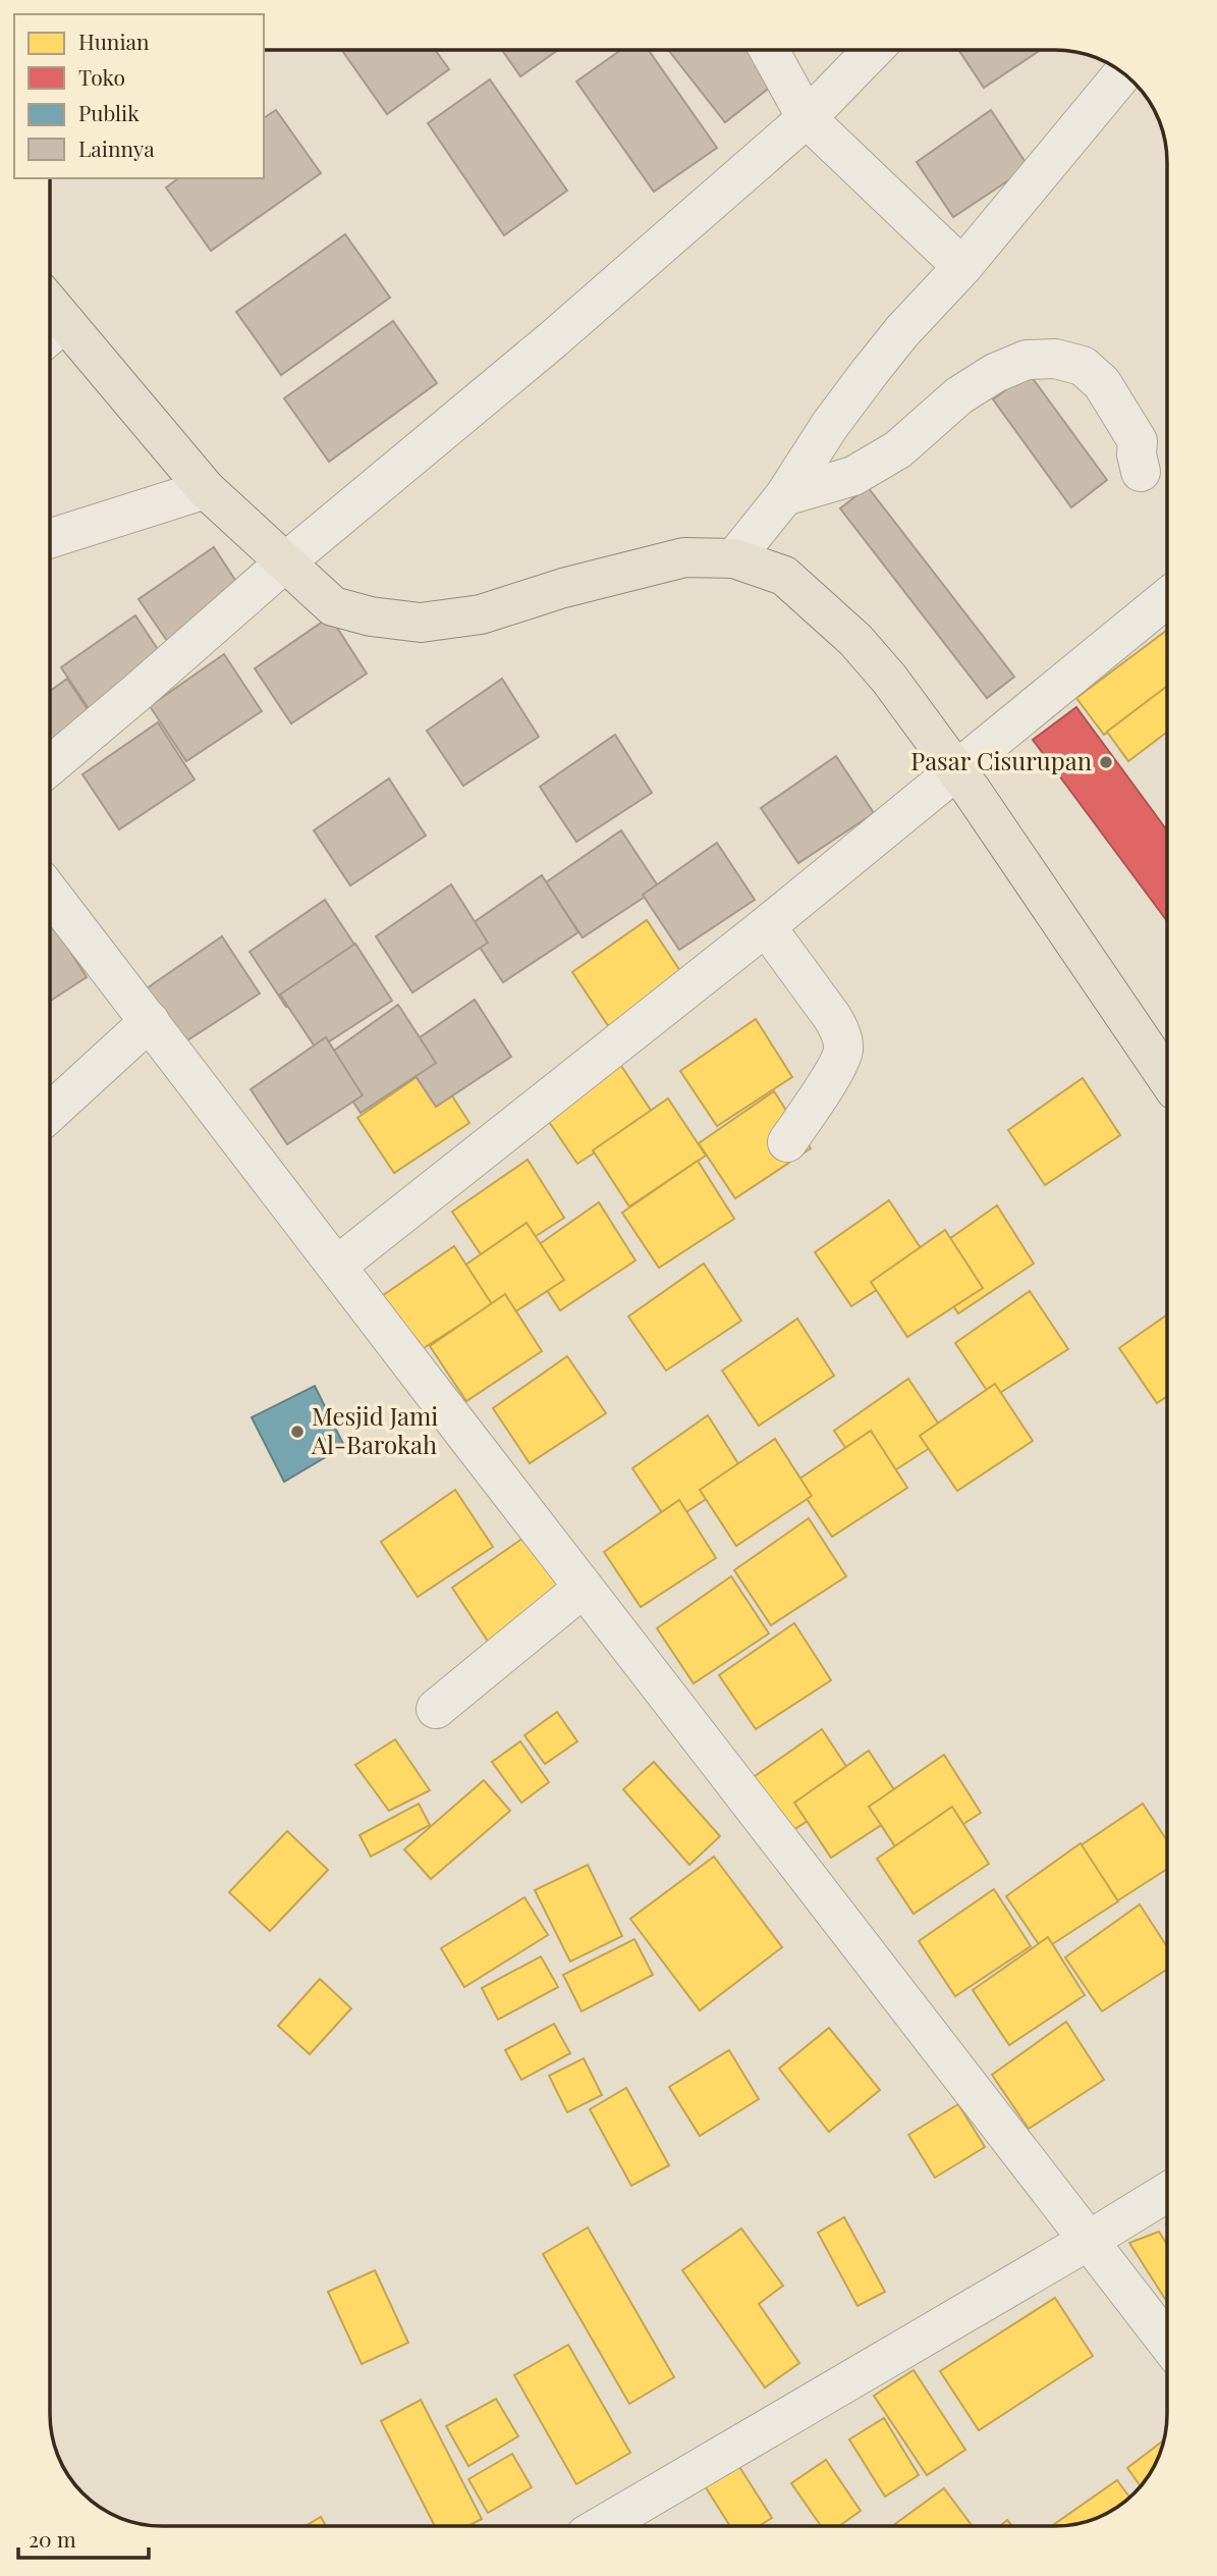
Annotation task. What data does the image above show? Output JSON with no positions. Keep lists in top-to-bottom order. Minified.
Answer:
{"places":["Pasar Cisurupan","Mesjid Jami Al-Barokah"],"legend":["Hunian","Toko","Publik","Lainnya"],"scale_bar":"20 m"}
